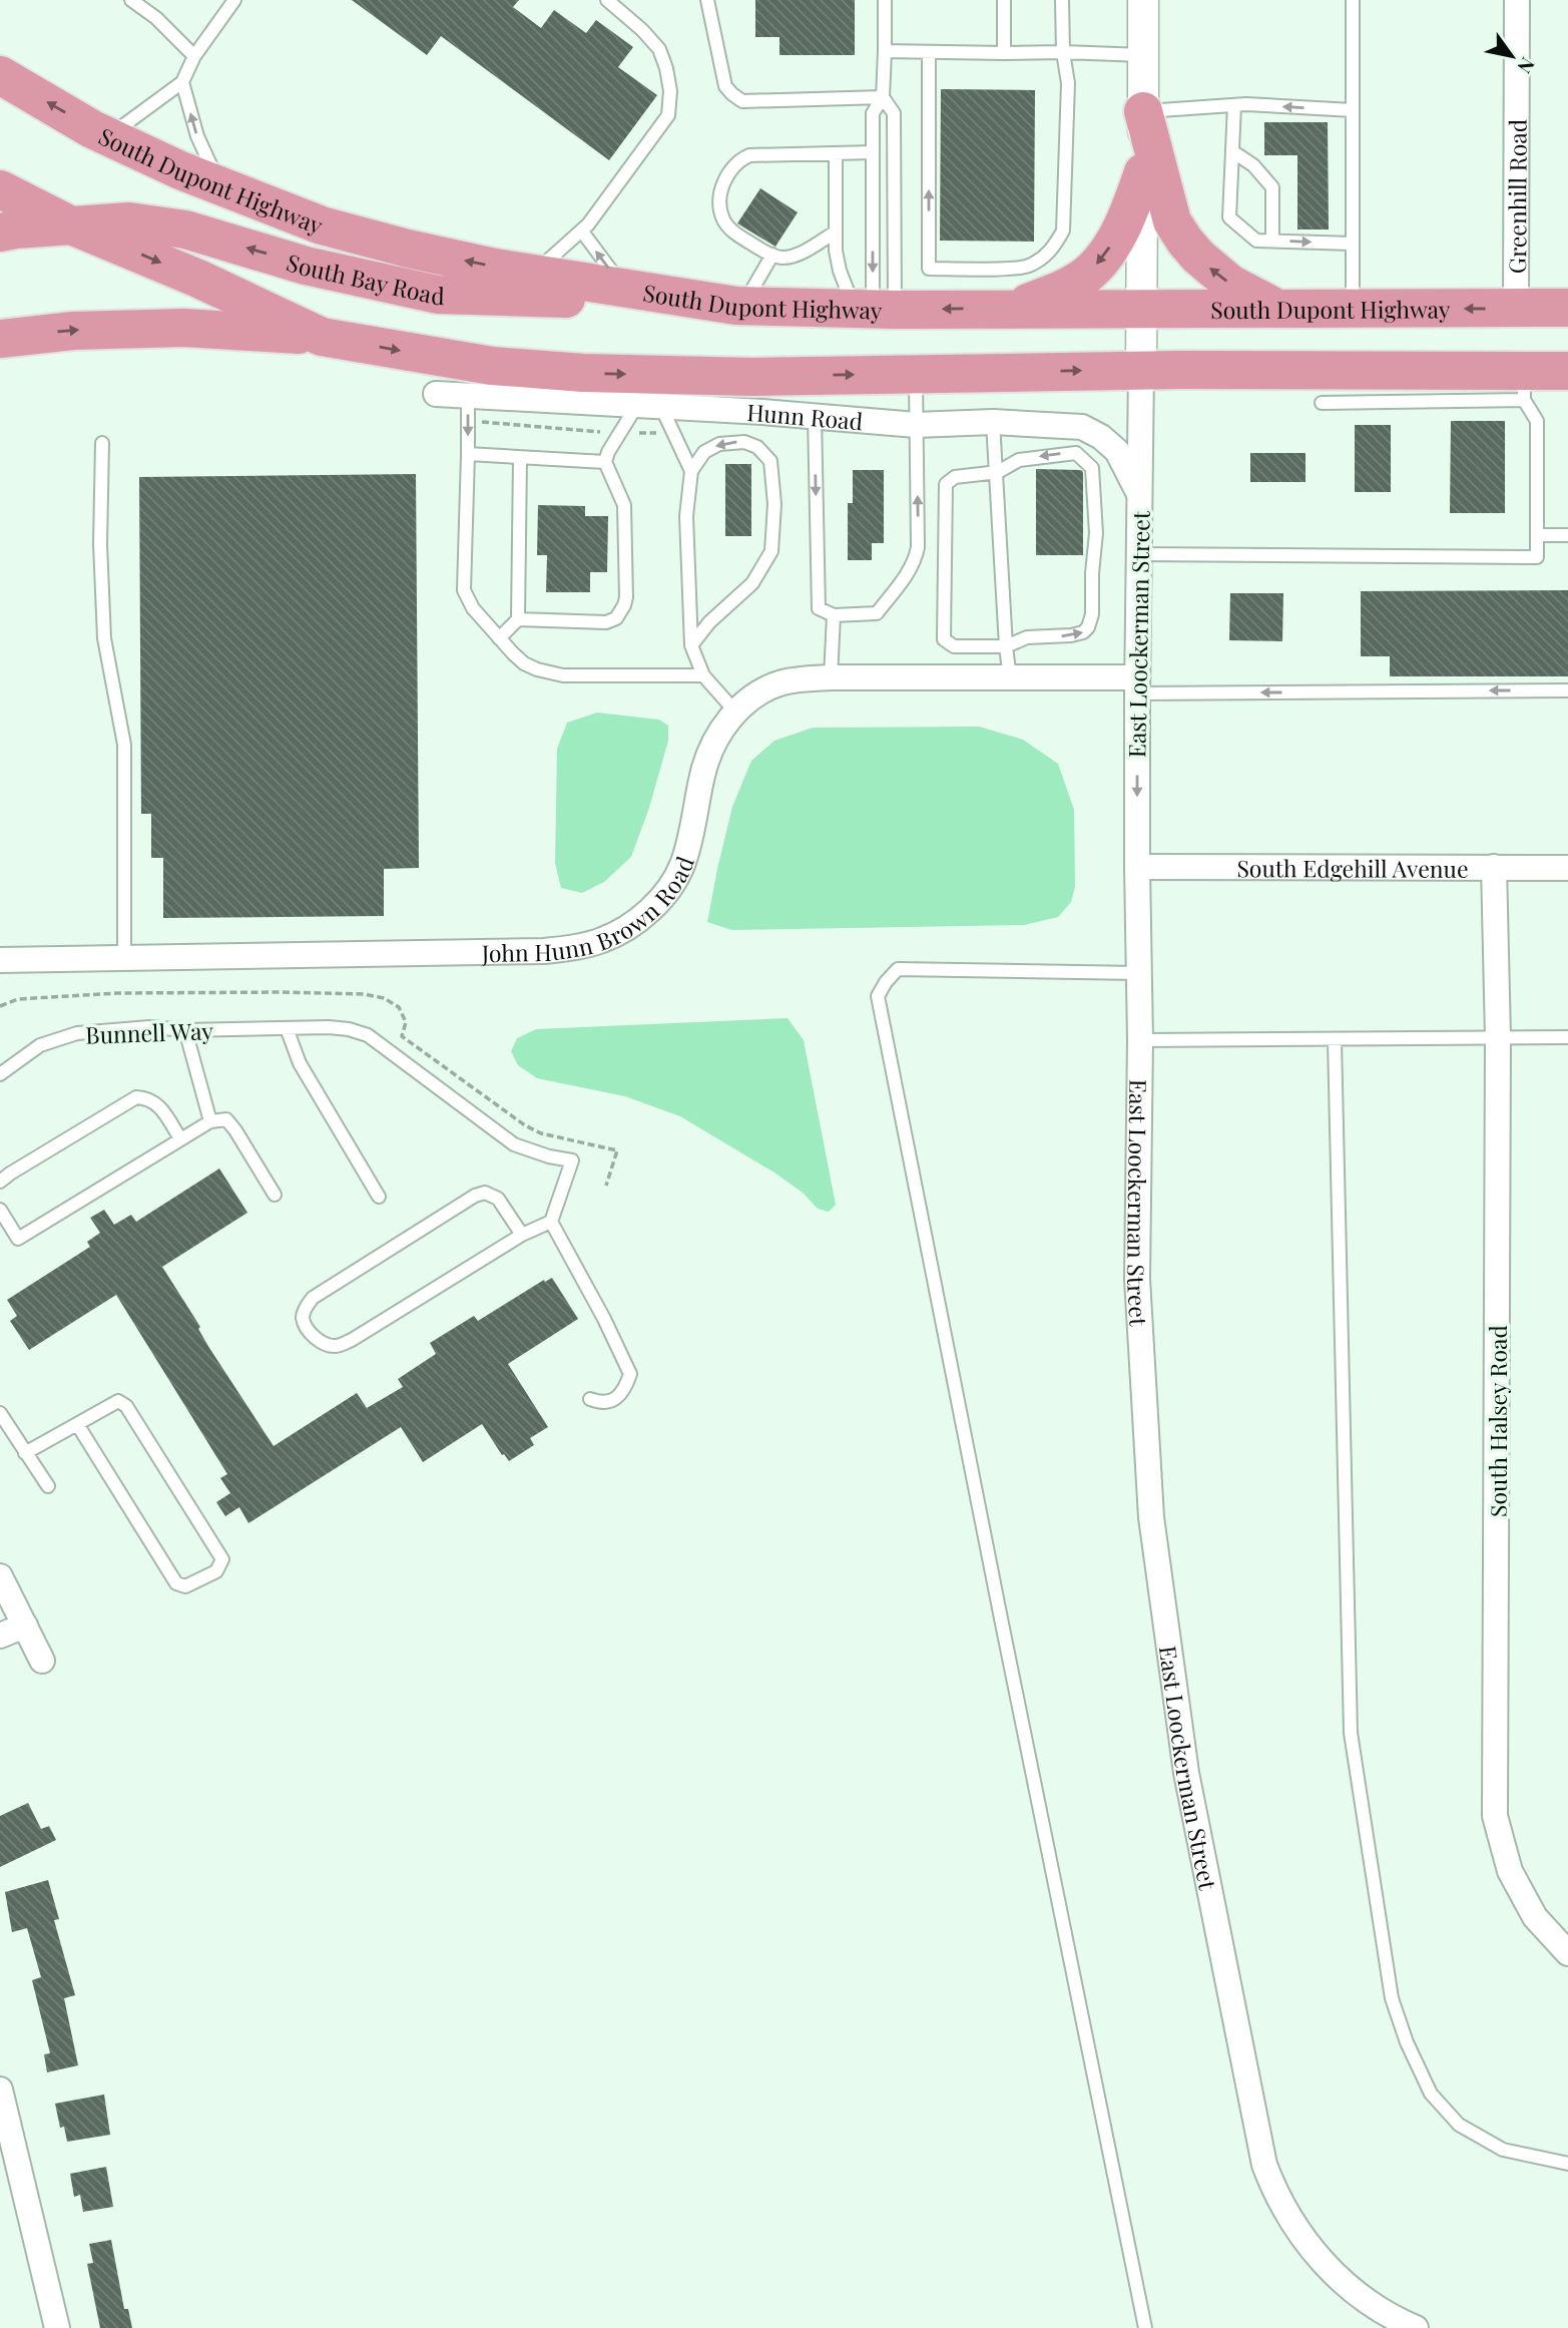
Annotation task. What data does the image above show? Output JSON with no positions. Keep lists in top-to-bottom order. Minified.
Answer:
{"streets":{"highway":["South Dupont Highway","South Bay Road"],"street":["Greenhill Road","Hunn Road","East Loockerman Street","South Edgehill Avenue","John Hunn Brown Road","South Halsey Road"],"lane":["Bunnell Way"]},"crossings":[["South Dupont Highway","Greenhill Road"],["South Dupont Highway","South Bay Road"],["South Dupont Highway","East Loockerman Street"],["Hunn Road","East Loockerman Street"],["East Loockerman Street","South Edgehill Avenue"],["East Loockerman Street","John Hunn Brown Road"],["South Edgehill Avenue","South Halsey Road"]],"north":"bottom right"}
